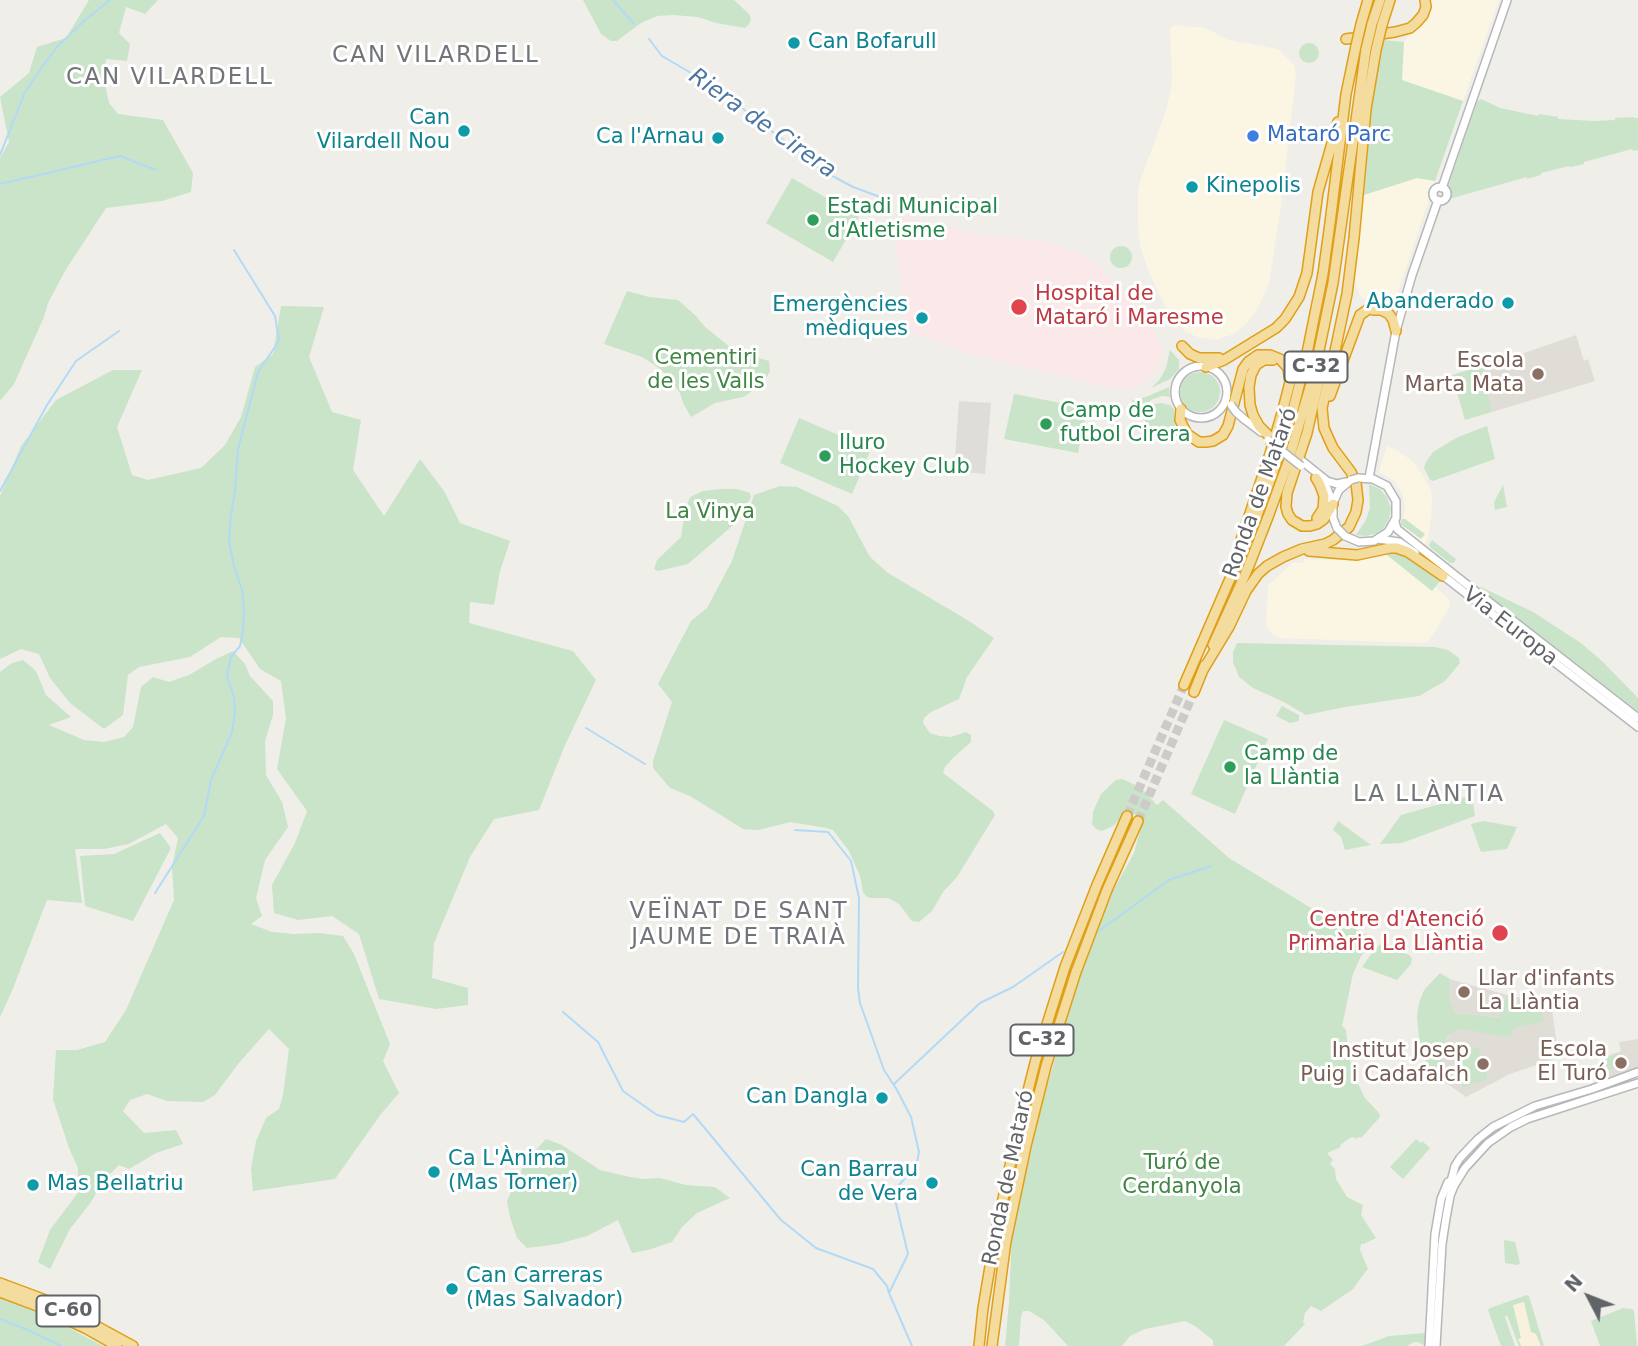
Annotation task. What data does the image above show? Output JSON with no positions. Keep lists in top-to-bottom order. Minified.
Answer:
{"streets":{"highway":["C-32","Ronda de Mataró","C-60"],"street":["Via Europa"]},"crossings":[["C-32","Ronda de Mataró"]],"districts":["CAN VILARDELL","CAN VILARDELL","LA LLÀNTIA","VEÏNAT DE SANT JAUME DE TRAIÀ"],"water":["Riera de Cirera"],"parks":["Cementiri de les Valls","La Vinya","Turó de Cerdanyola"],"places":["Can Bofarull","Can Vilardell Nou","Mataró Parc","Ca l'Arnau","Kinepolis","Estadi Municipal d'Atletisme","Abanderado","Hospital de Mataró i Maresme","Emergències mèdiques","Escola Marta Mata","Camp de futbol Cirera","Iluro Hockey Club","Camp de la Llàntia","Centre d'Atenció Primària La Llàntia","Llar d'infants La Llàntia","Escola El Turó","Institut Josep Puig i Cadafalch","Can Dangla","Ca L'Ànima (Mas Torner)","Can Barrau de Vera","Mas Bellatriu","Can Carreras (Mas Salvador)"],"north":"top left"}
